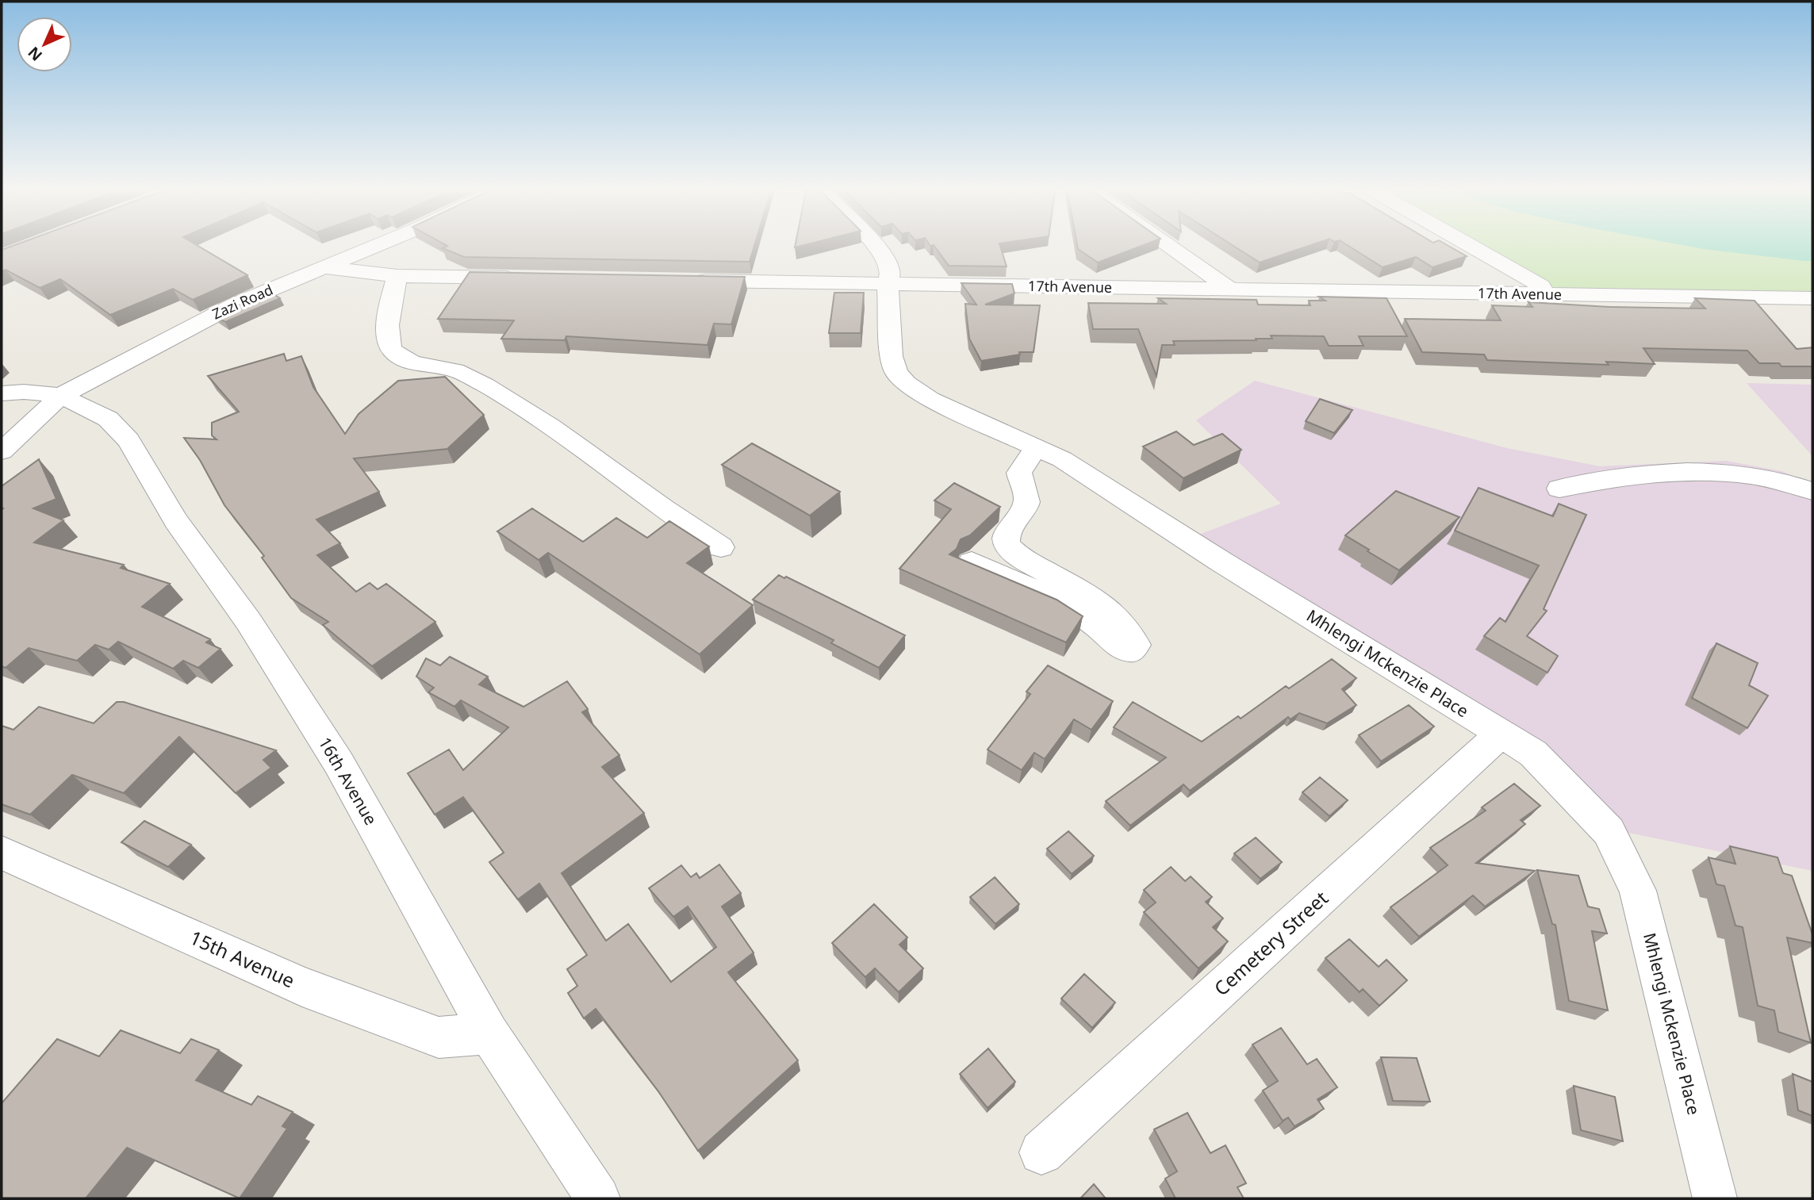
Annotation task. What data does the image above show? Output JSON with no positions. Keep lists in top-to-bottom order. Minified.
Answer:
{"streets":{"street":["17th Avenue","Zazi Road","Mhlengi Mckenzie Place","16th Avenue","Cemetery Street","15th Avenue"]},"crossings":[["17th Avenue","Mhlengi Mckenzie Place"],["Zazi Road","16th Avenue"],["Mhlengi Mckenzie Place","Cemetery Street"],["16th Avenue","15th Avenue"]],"north":"bottom left"}
